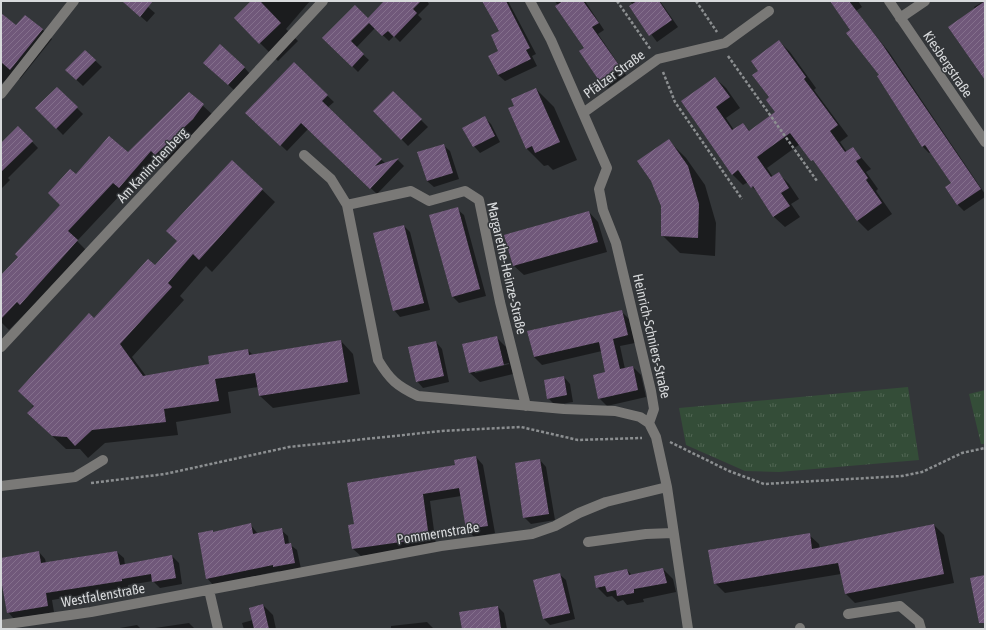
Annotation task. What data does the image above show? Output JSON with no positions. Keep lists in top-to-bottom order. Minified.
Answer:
{"streets":{"street":["Kiesbergstraße","Pfälzer Straße","Am Kaninchenberg","Margarethe-Heinze-Straße","Heinrich-Schniers-Straße","Pommernstraße","Westfalenstraße"]},"crossings":[["Pfälzer Straße","Heinrich-Schniers-Straße"],["Pommernstraße","Westfalenstraße"]]}
